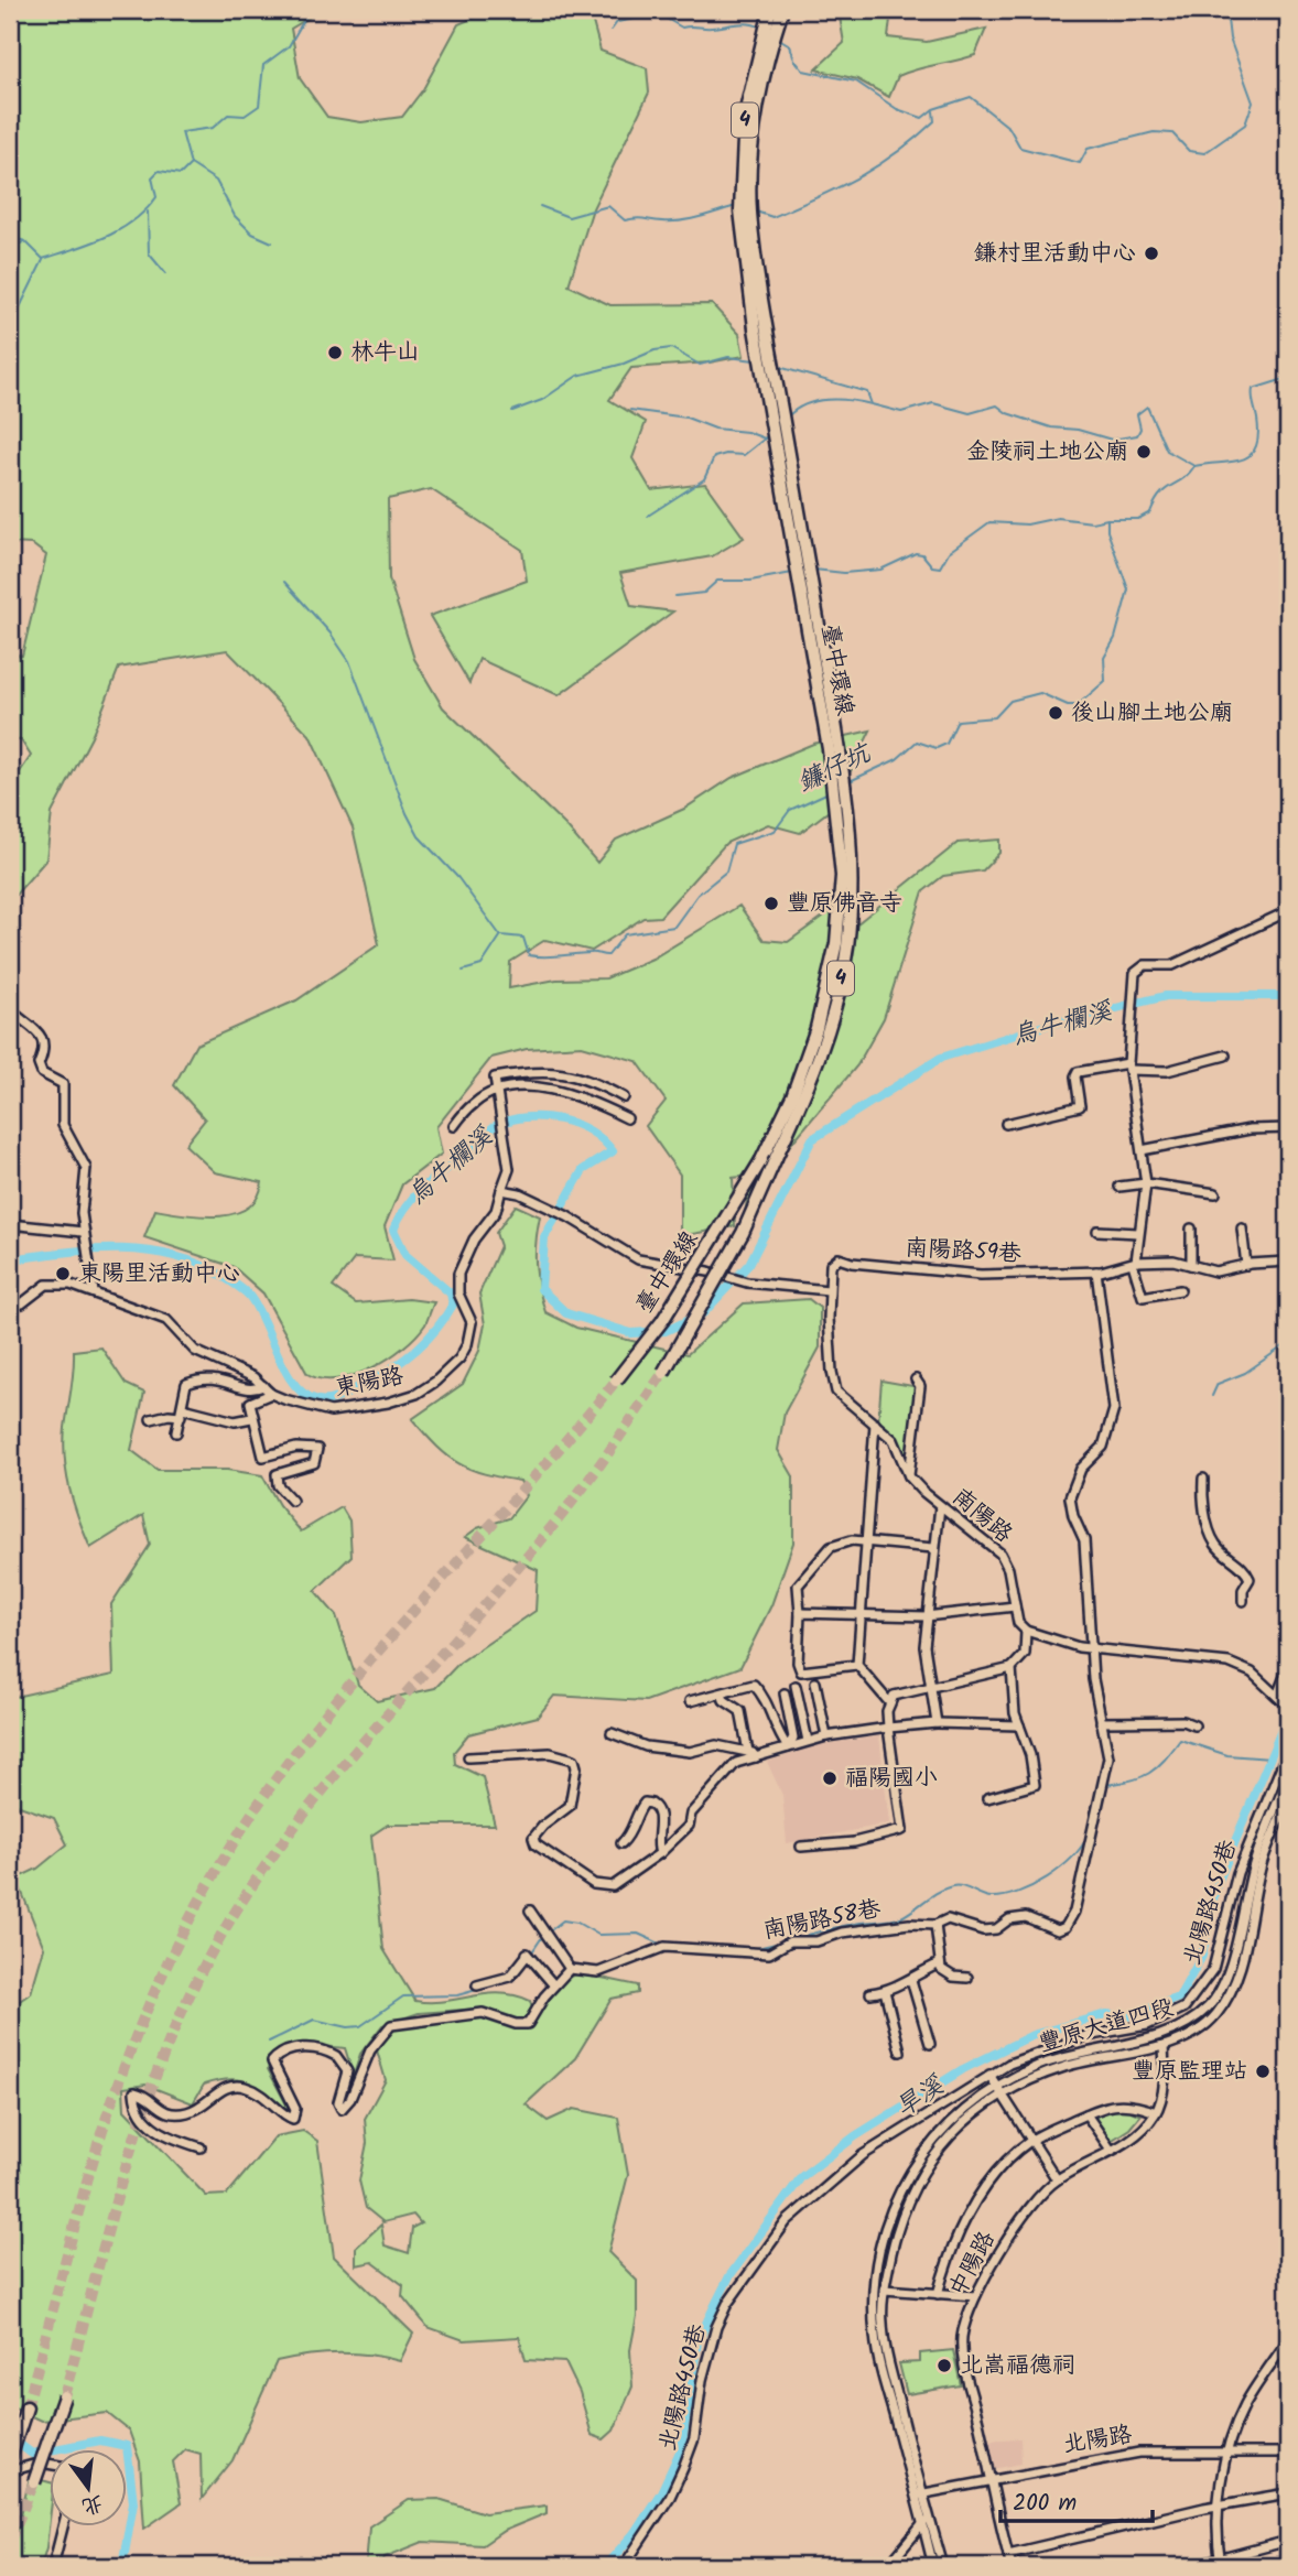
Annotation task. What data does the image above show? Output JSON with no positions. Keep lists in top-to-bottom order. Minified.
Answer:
{"streets":{"highway":["4","臺中環線"],"street":["南陽路59巷","東陽路","南陽路","北陽路450巷","南陽路58巷","豐原大道四段","中陽路","北陽路"]},"crossings":[["南陽路59巷","南陽路"],["豐原大道四段","北陽路"],["中陽路","北陽路"]],"water":["鐮仔坑","烏牛欄溪","旱溪"],"places":["鎌村里活動中心","林牛山","金陵祠土地公廟","後山腳土地公廟","豐原佛音寺","東陽里活動中心","福陽國小","豐原監理站","北嵩福德祠"],"scale_bar":"200 m","north":"bottom"}
